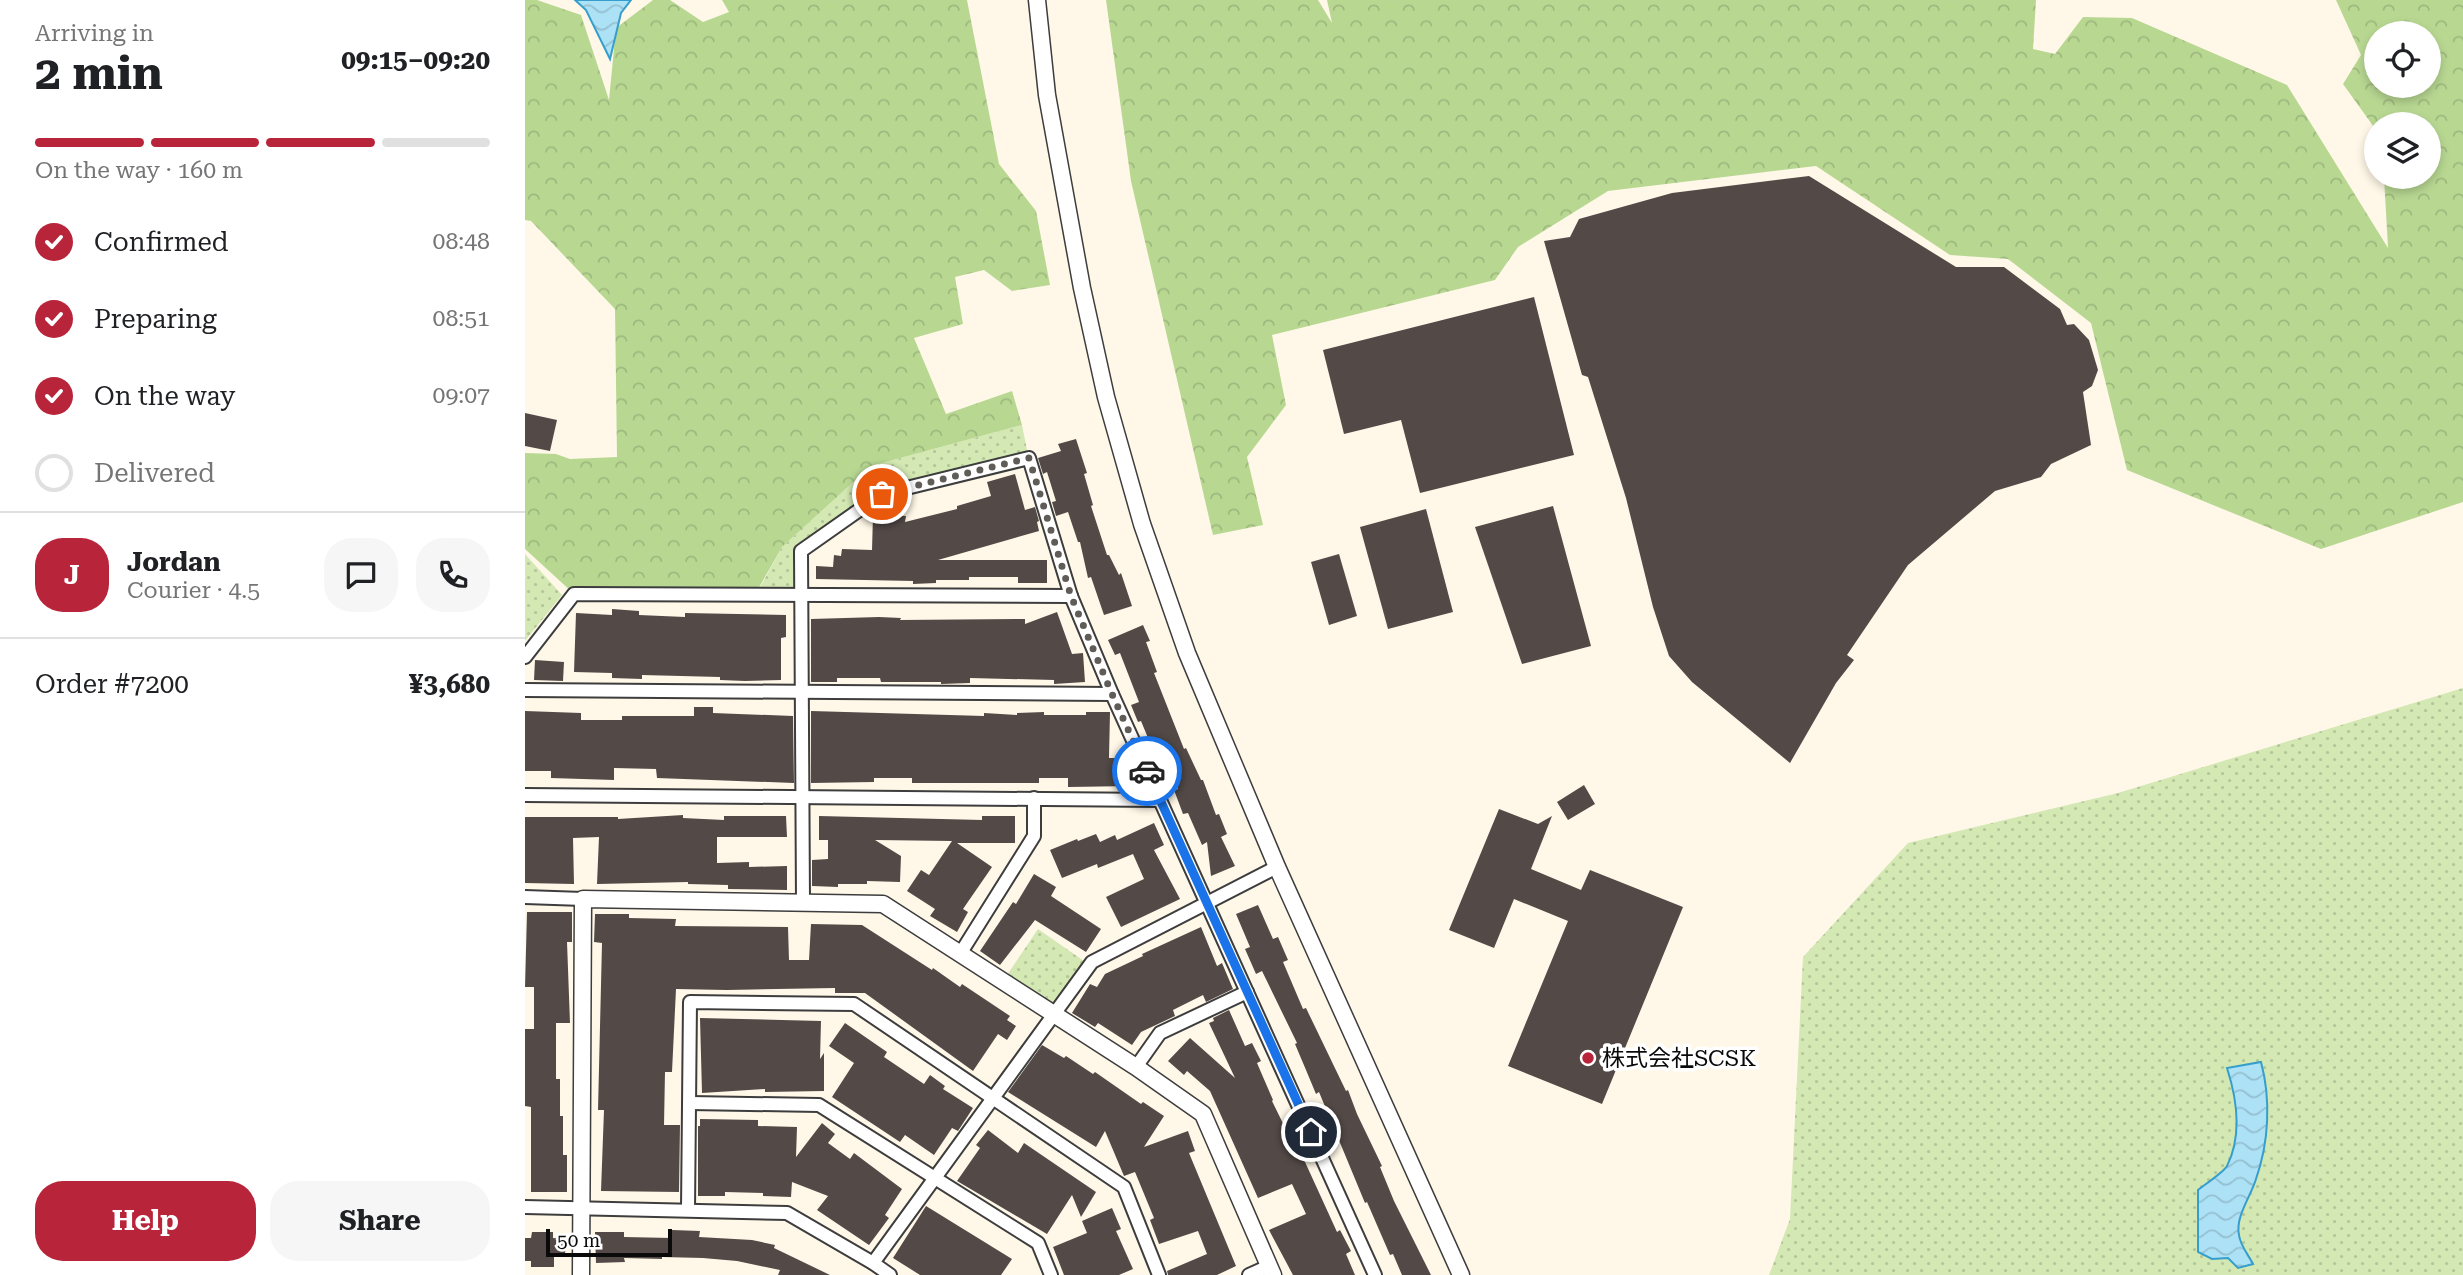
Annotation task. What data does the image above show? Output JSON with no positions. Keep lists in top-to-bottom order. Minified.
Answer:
{"places":["株式会社SCSK"],"scale_bar":"50 m","page":{"heading":["2 min","Arriving in","09:15–09:20"],"panel":["Jordan","Courier · 4.5","Order #7200","¥3,680"],"bar":"On the way · 160 m","list":[["Confirmed","08:48"],["Preparing","08:51"],["On the way","09:07"],"Delivered"],"round":"J","buttons":["Help","Share"],"scale":"50 m"}}
